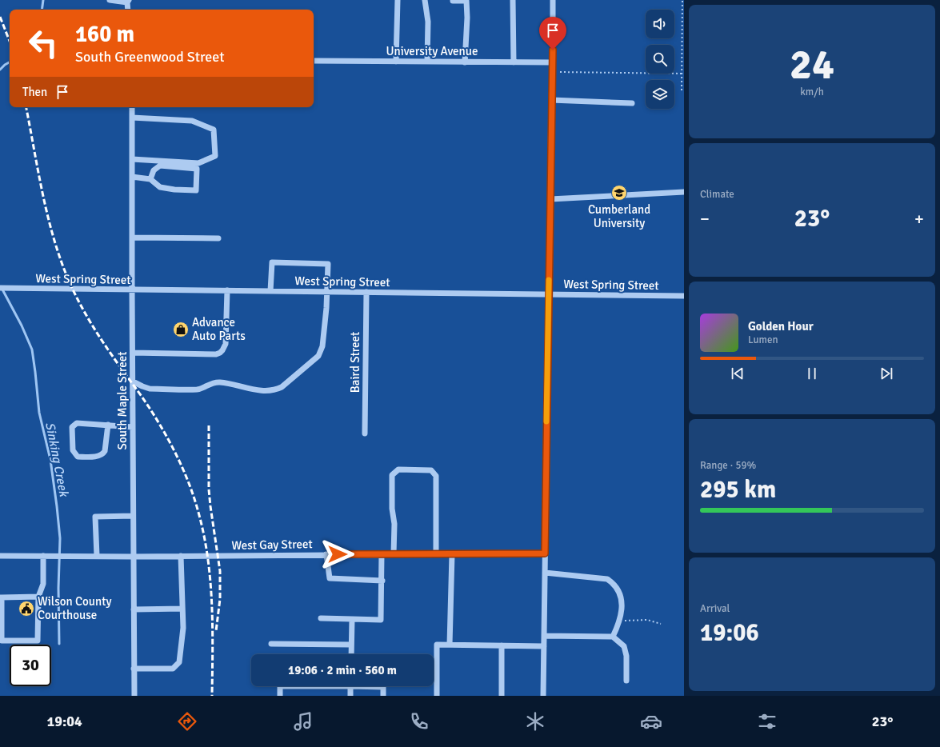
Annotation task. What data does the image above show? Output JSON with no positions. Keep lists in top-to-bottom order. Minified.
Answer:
{"streets":{"street":["University Avenue","West Spring Street","Baird Street","South Maple Street","West Gay Street"]},"crossings":[["West Spring Street","Baird Street"],["West Spring Street","South Maple Street"],["South Maple Street","West Gay Street"]],"water":["Sinking Creek"],"places":{"school or university":["Cumberland University"],"shop":["Advance Auto Parts"],"public building":["Wilson County Courthouse"]},"page":{"tile":[["24","km/h"],"Climate",["Range · 59%","295 km"],["Arrival","19:06"]],"turn":["160 m","South Greenwood Street"],"then":"Then","heat":["−","23°","+"],"song":["Golden Hour","Lumen"],"limit":"30","trip":"19:06 · 2 min · 560 m","tabs":["19:04","23°"]}}
